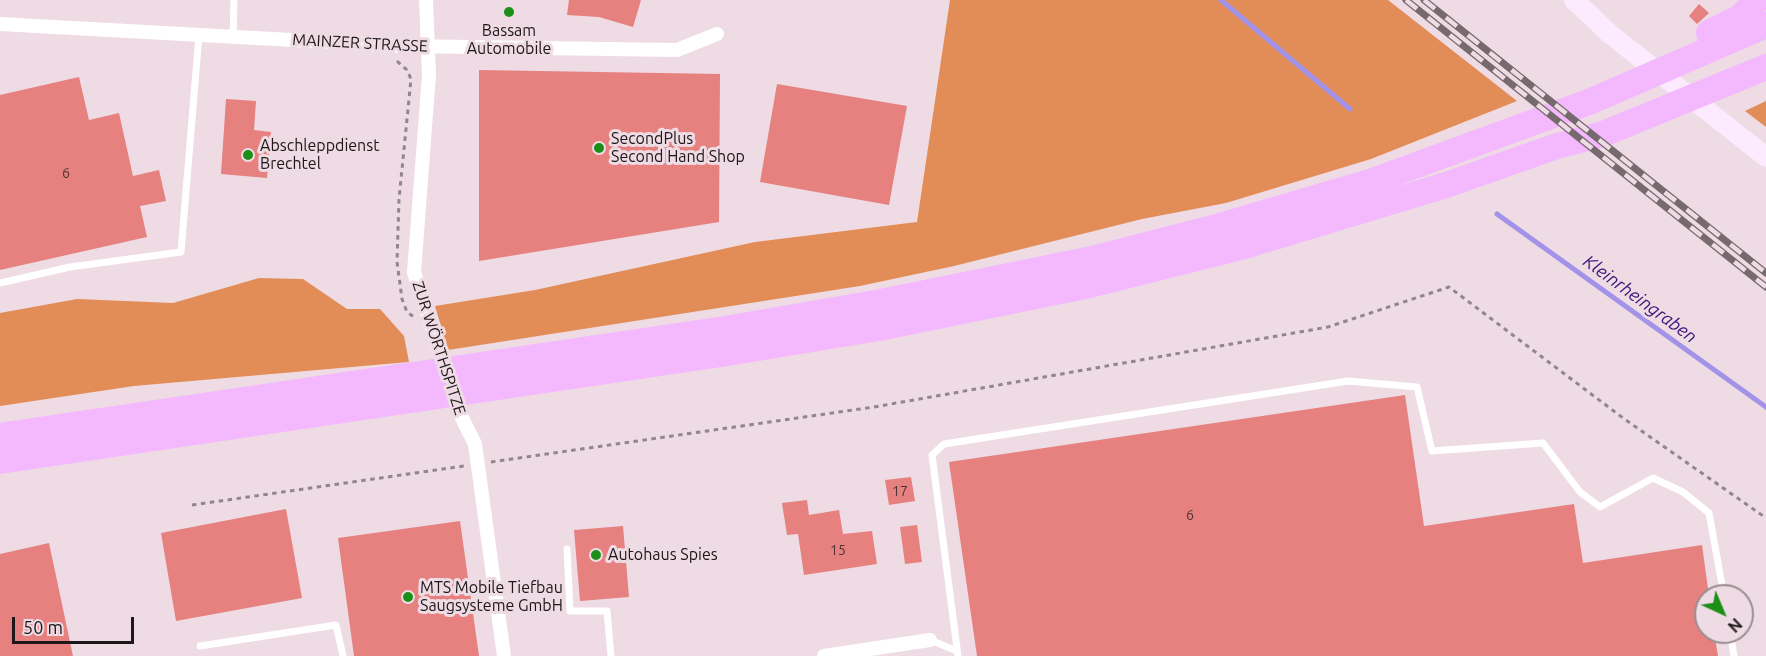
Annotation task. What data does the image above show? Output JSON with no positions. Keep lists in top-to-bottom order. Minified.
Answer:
{"streets":{"street":["MAINZER STRASSE","ZUR WÖRTHSPITZE"]},"crossings":[["MAINZER STRASSE","ZUR WÖRTHSPITZE"]],"water":["Kleinrheingraben"],"places":["Bassam Automobile","SecondPlus Second Hand Shop","Abschleppdienst Brechtel","Autohaus Spies","MTS Mobile Tiefbau Saugsysteme GmbH"],"house_numbers":["6","17","6","15"],"scale_bar":"50 m","north":"bottom right"}
